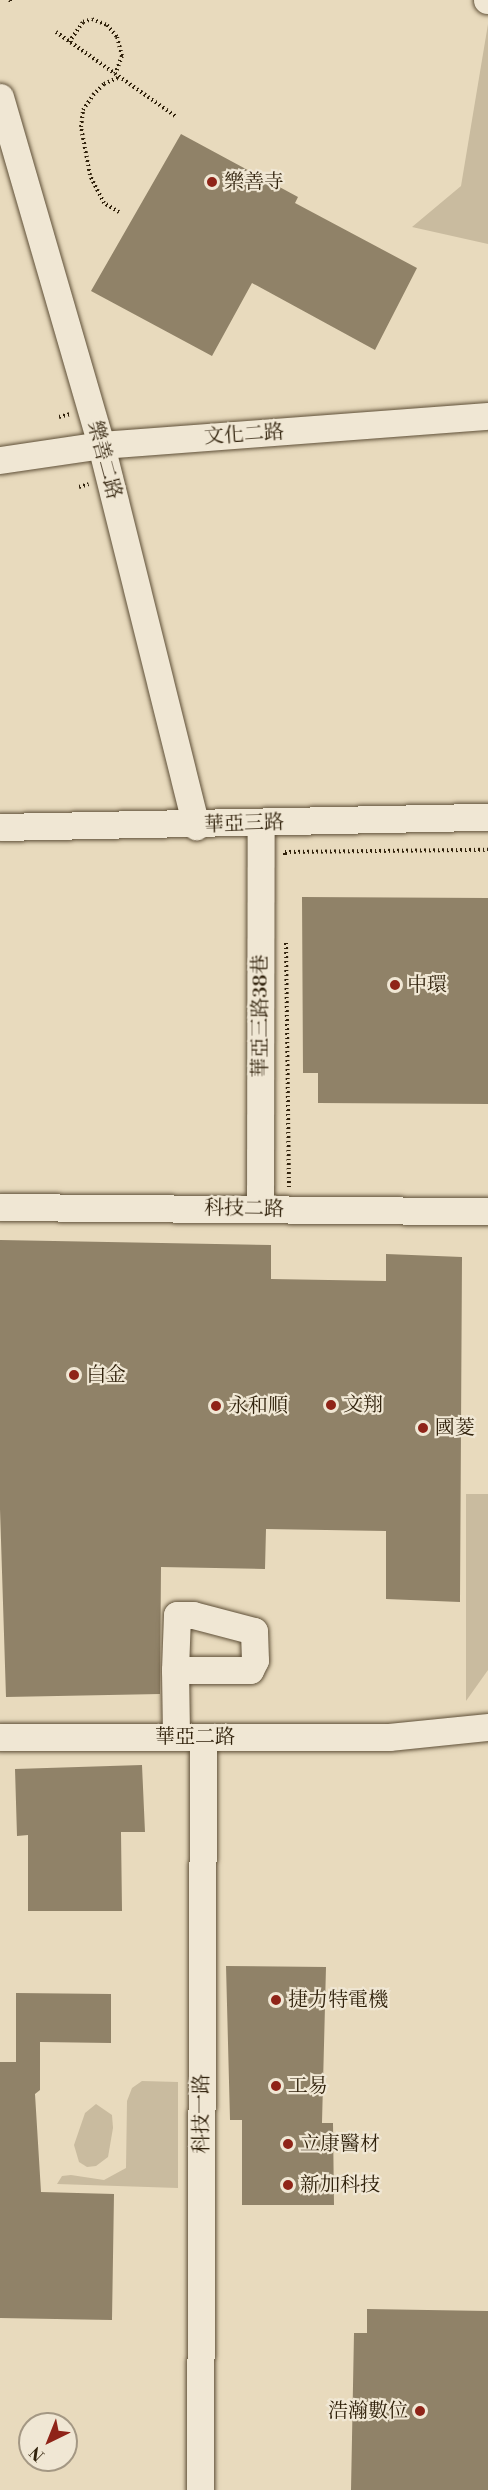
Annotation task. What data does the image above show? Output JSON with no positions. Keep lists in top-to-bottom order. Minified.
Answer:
{"streets":{"street":["文化二路","樂善二路","華亞三路","華亞三路38巷","科技二路","華亞二路","科技一路"]},"crossings":[["文化二路","樂善二路"],["樂善二路","華亞三路"],["華亞三路","華亞三路38巷"],["華亞三路38巷","科技二路"],["華亞二路","科技一路"]],"places":["樂善寺","中環","白金","文翔","永和順","國菱","捷力特電機","工易","立康醫材","新加科技","浩瀚數位"],"north":"bottom left"}
